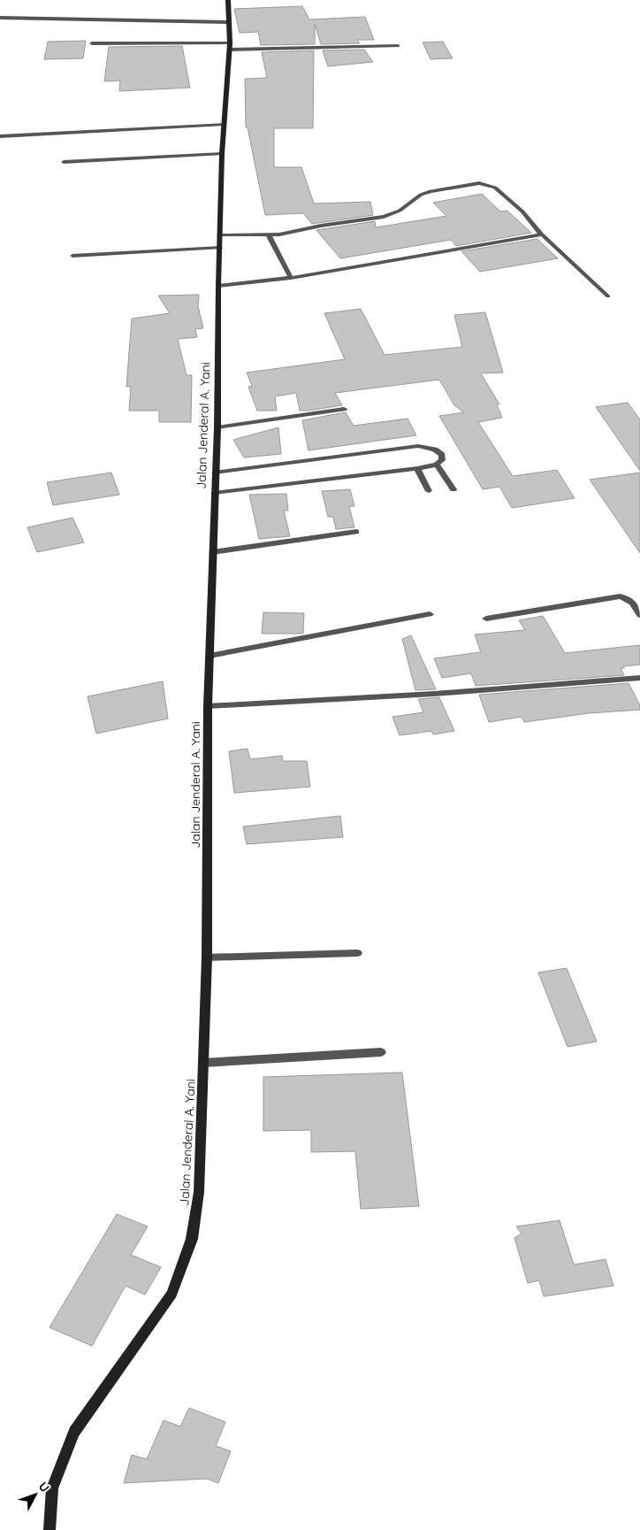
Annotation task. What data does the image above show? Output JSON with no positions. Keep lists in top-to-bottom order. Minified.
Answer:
{"streets":{"main road":["Jalan Jenderal A. Yani"]},"north":"top right"}
